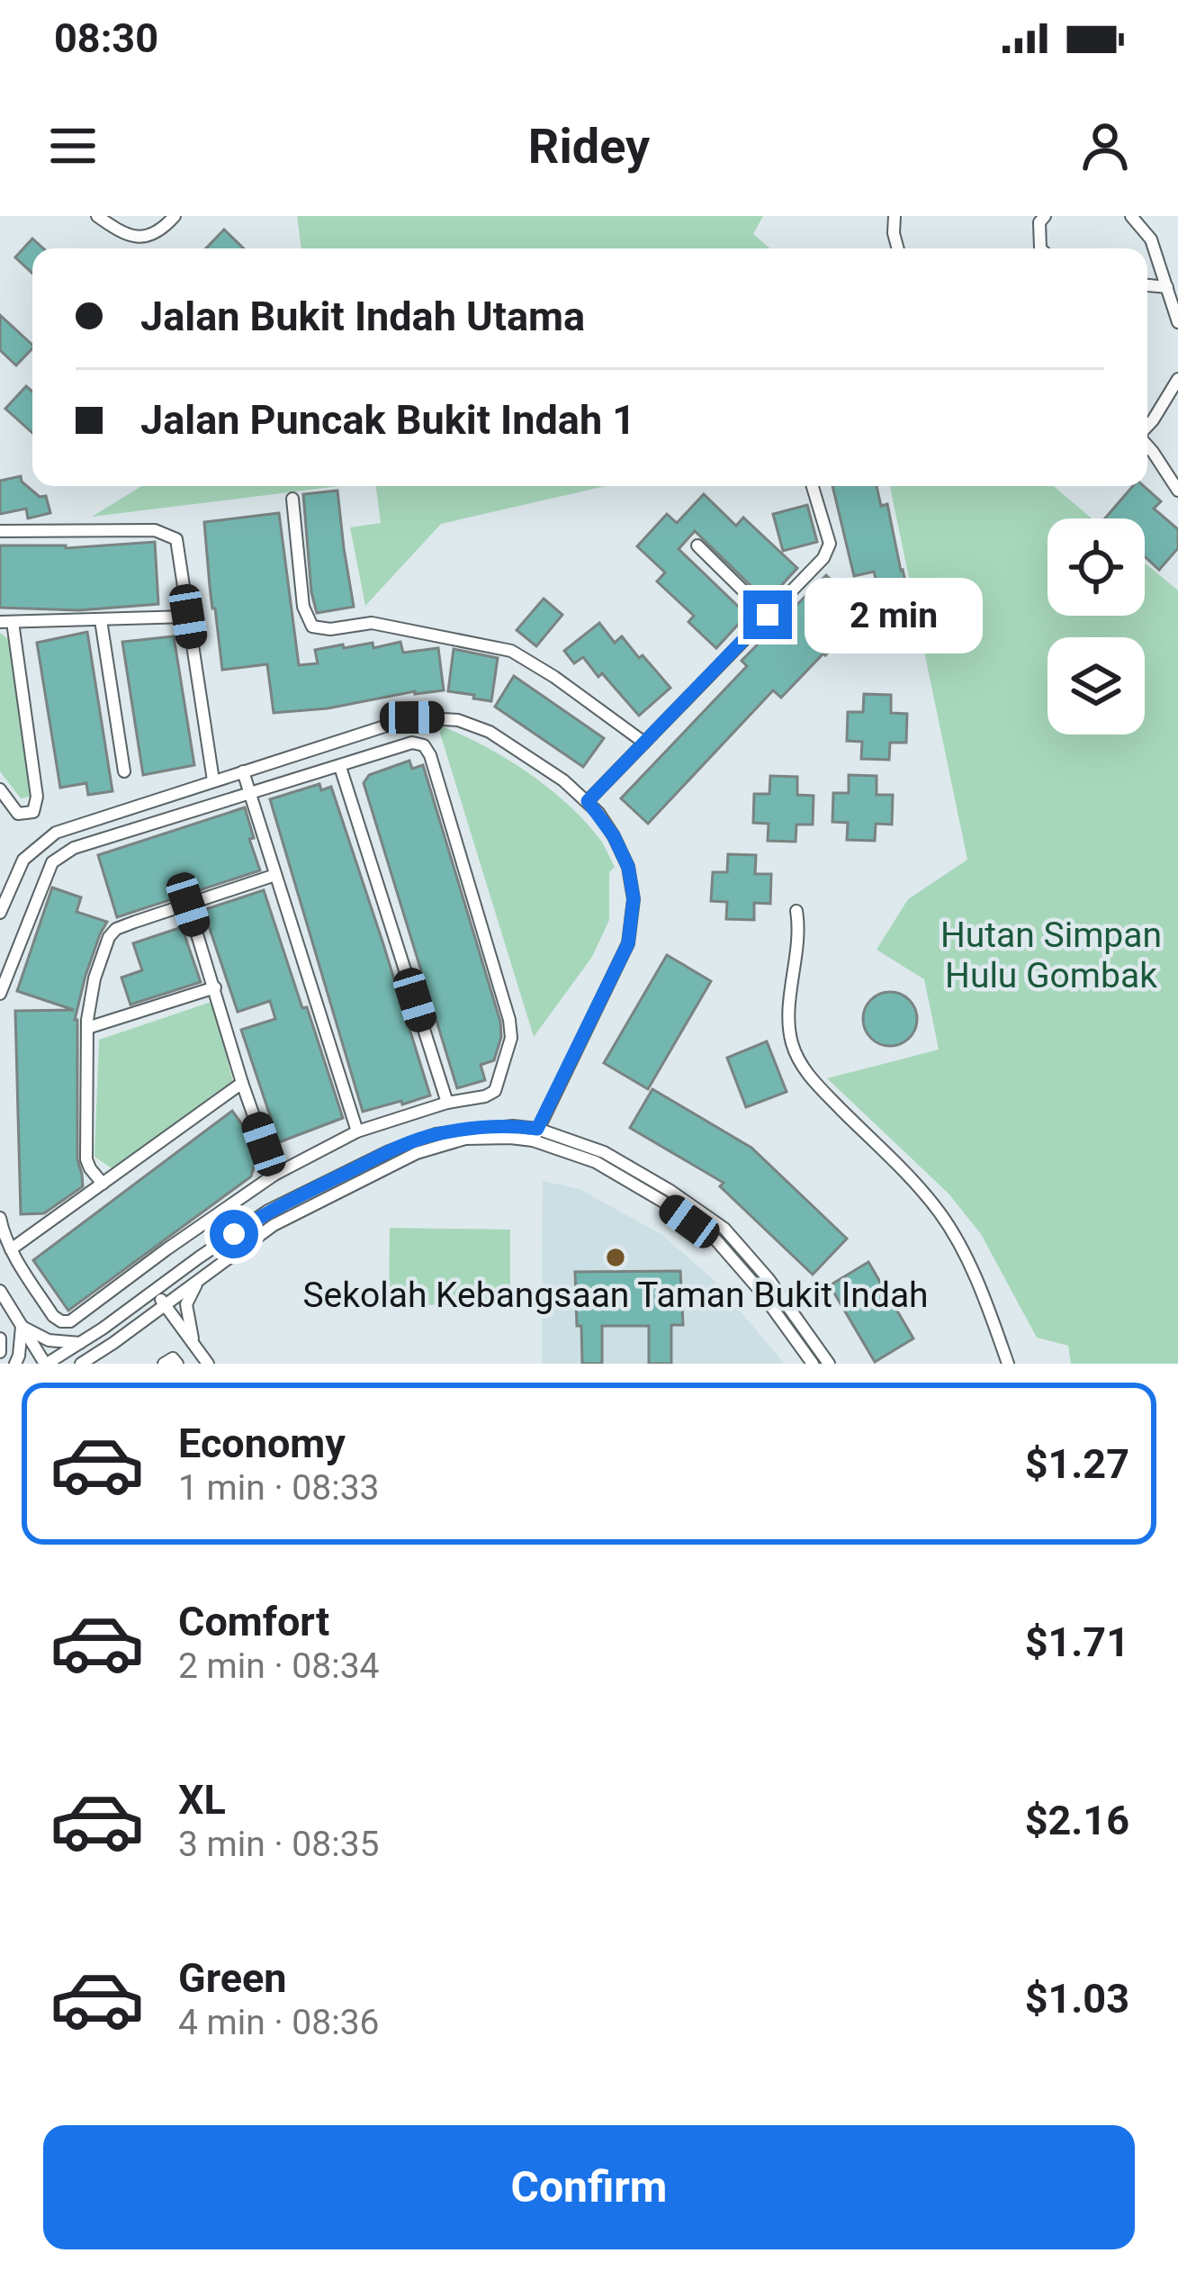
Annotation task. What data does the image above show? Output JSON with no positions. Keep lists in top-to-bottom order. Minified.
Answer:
{"parks":["Hutan Simpan Hulu Gombak"],"places":["Sekolah Kebangsaan Taman Bukit Indah"],"page":{"status":"08:30","header":"Ridey","banner":["Jalan Bukit Indah Utama","Jalan Puncak Bukit Indah 1"],"bubble":"2 min","list":[{"name":"Economy","note":"1 min · 08:33","value":"$1.27"},{"name":"Comfort","note":"2 min · 08:34","value":"$1.71"},{"name":"XL","note":"3 min · 08:35","value":"$2.16"},{"name":"Green","note":"4 min · 08:36","value":"$1.03"}],"buttons":"Confirm"}}
